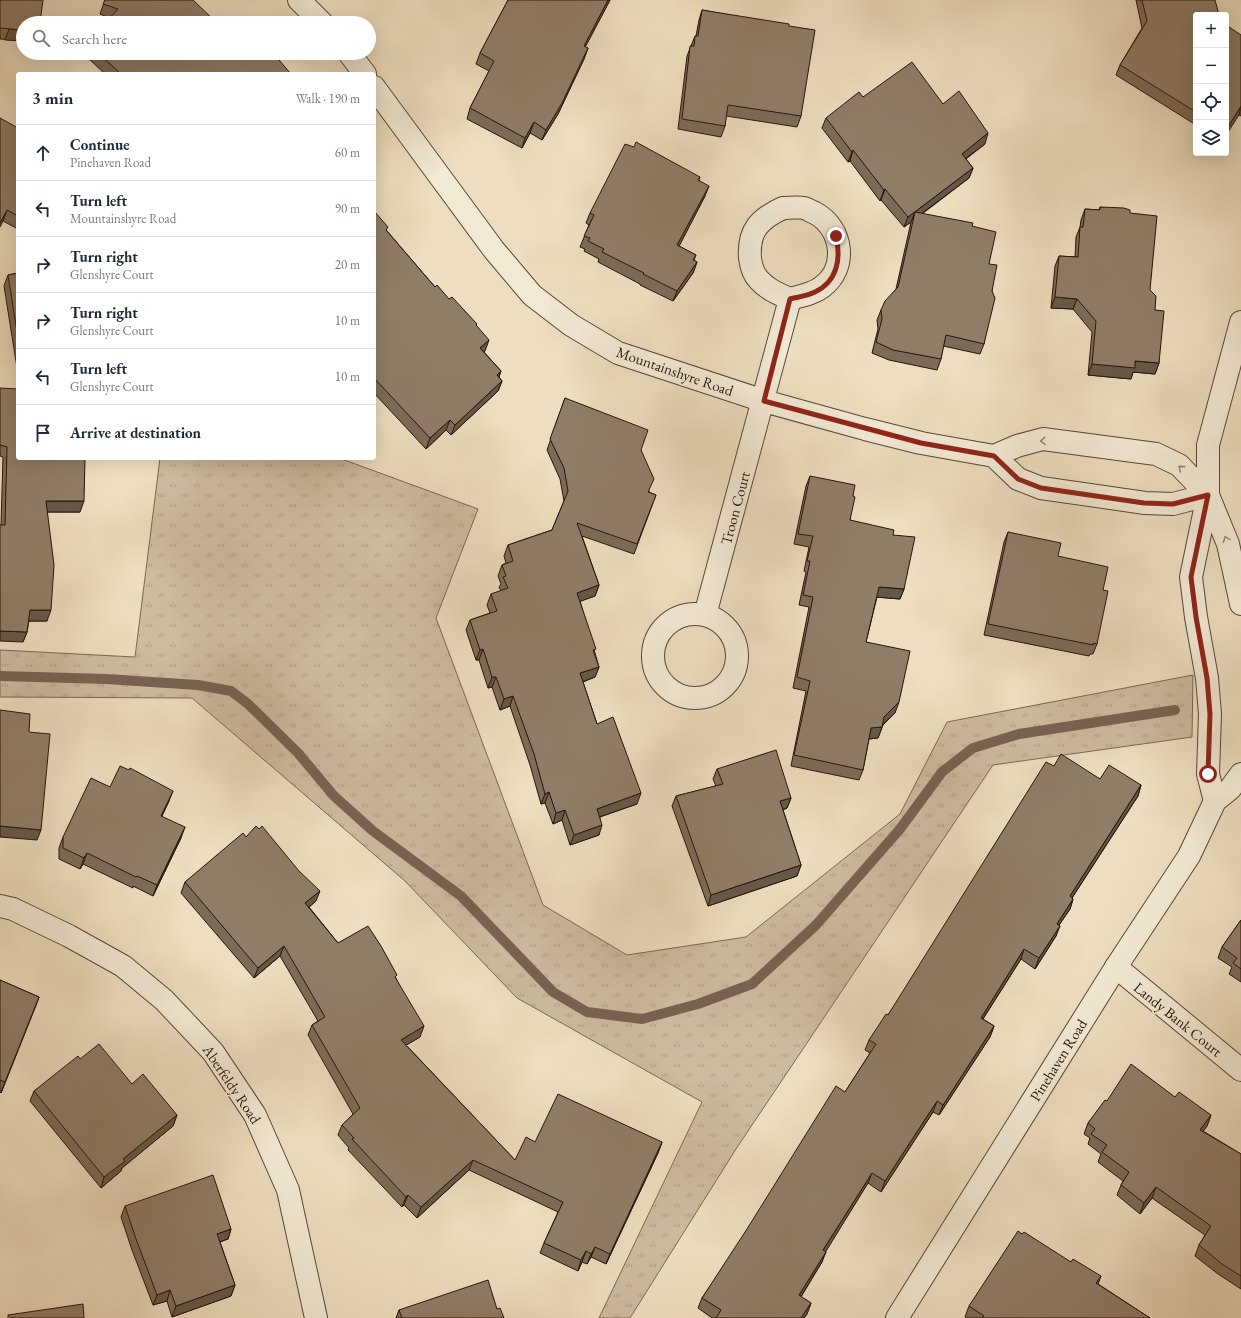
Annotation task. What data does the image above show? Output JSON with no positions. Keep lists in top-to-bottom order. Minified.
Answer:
{"streets":{"street":["Mountainshyre Road","Troon Court","Landy Bank Court","Pinehaven Road","Aberfeldy Road"]},"crossings":[["Mountainshyre Road","Troon Court"],["Landy Bank Court","Pinehaven Road"]],"page":{"map_buttons":["+","−"],"search":"Search here","heading":["3 min","Walk · 190 m"],"list":[["Continue","Pinehaven Road","60 m"],["Turn left","Mountainshyre Road","90 m"],["Turn right","Glenshyre Court","20 m"],["Turn right","Glenshyre Court","10 m"],["Turn left","Glenshyre Court","10 m"],"Arrive at destination"]}}
